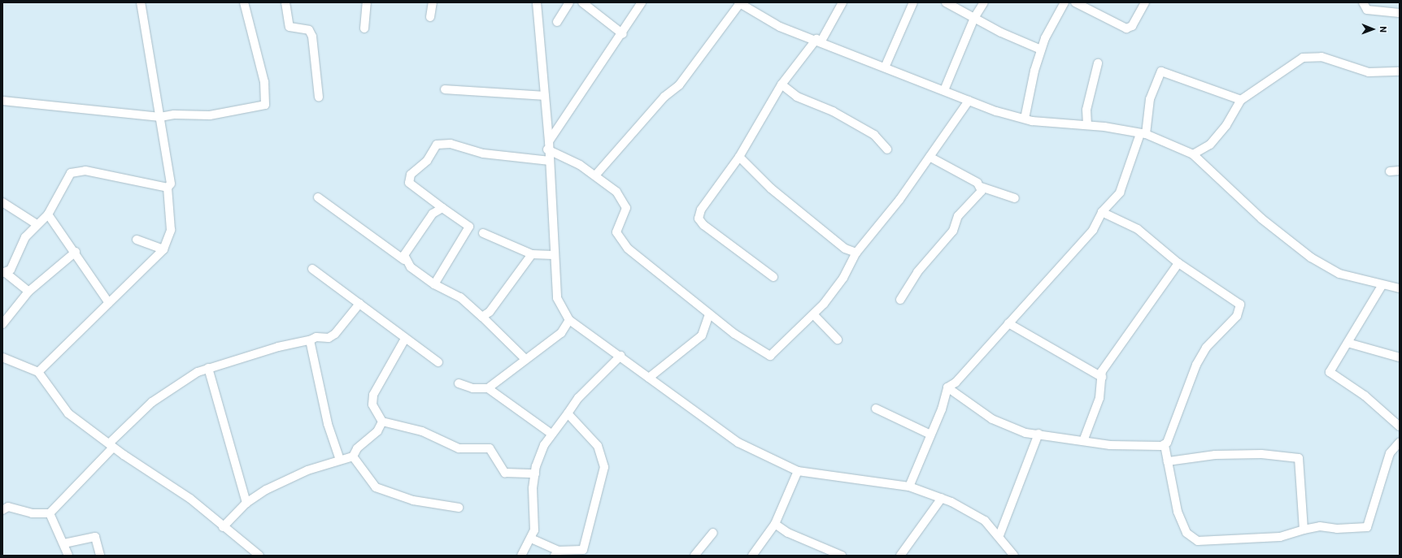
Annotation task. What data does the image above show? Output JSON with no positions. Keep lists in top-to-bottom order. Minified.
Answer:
{"north":"right"}
